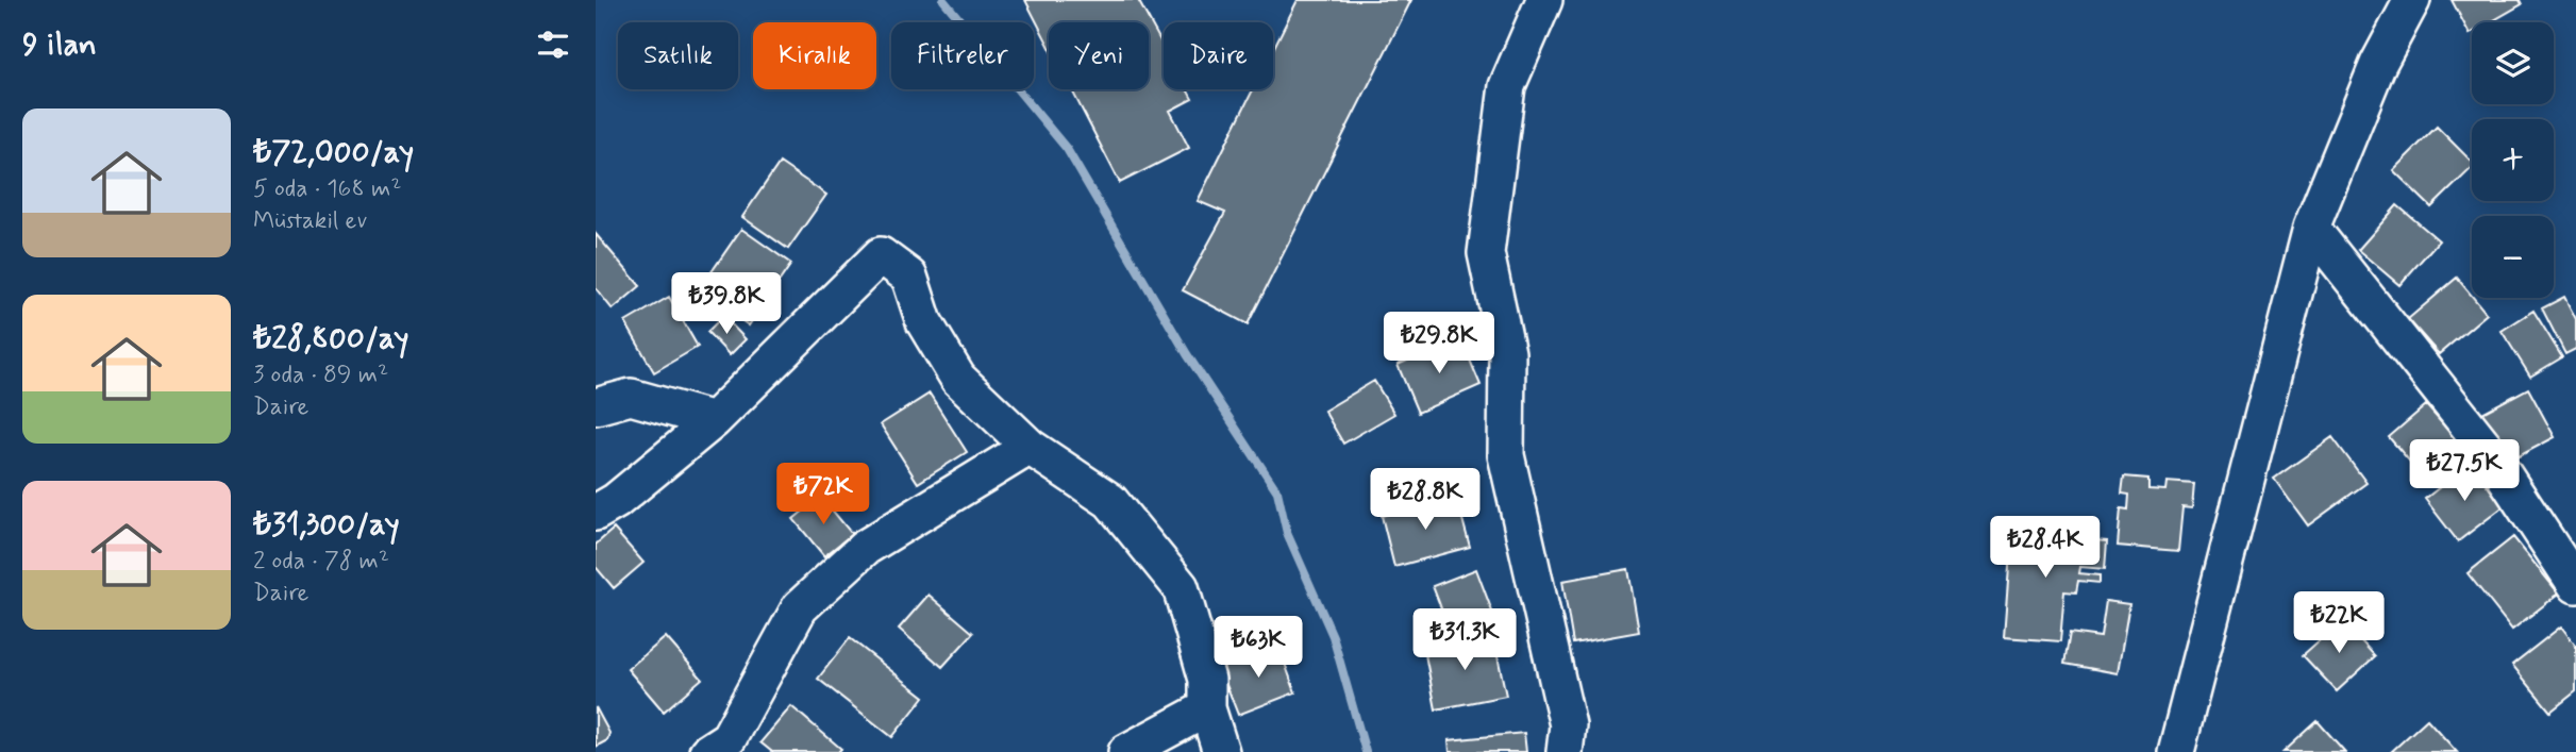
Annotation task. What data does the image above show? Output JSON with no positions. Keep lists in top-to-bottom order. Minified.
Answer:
{"page":{"heading":"9 ilan","map_buttons":["+","−"],"chip":["Satılık","Kiralık","Filtreler","Yeni","Daire"],"list":[{"name":"₺72,000/ay","note":"5 oda · 168 m² · Müstakil ev"},{"name":"₺28,800/ay","note":"3 oda · 89 m² · Daire"},{"name":"₺31,300/ay","note":"2 oda · 78 m² · Daire"}],"price":["₺39.8K","₺29.8K","₺27.5K","₺72K","₺28.8K","₺28.4K","₺22K","₺31.3K","₺63K"]}}
